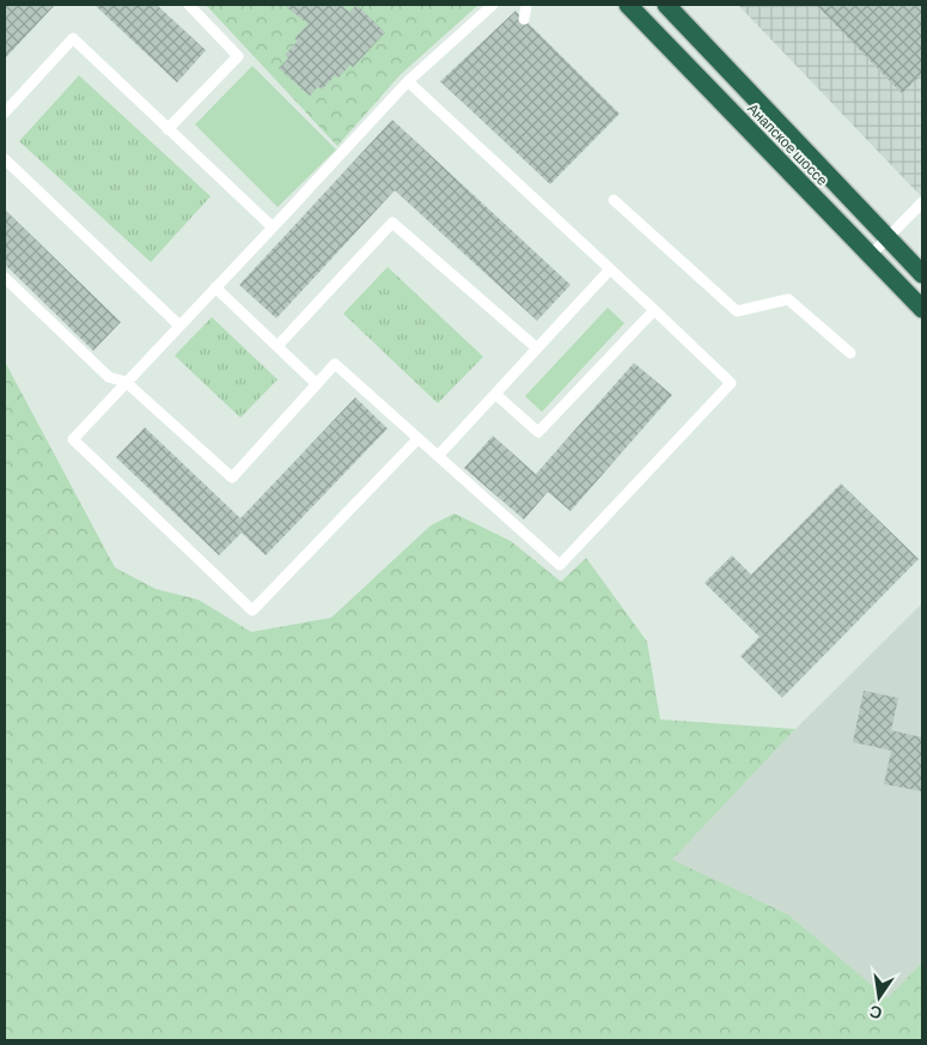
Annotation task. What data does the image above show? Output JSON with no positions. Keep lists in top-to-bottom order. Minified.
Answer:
{"streets":{"highway":["Анапское шоссе"]},"north":"bottom"}
